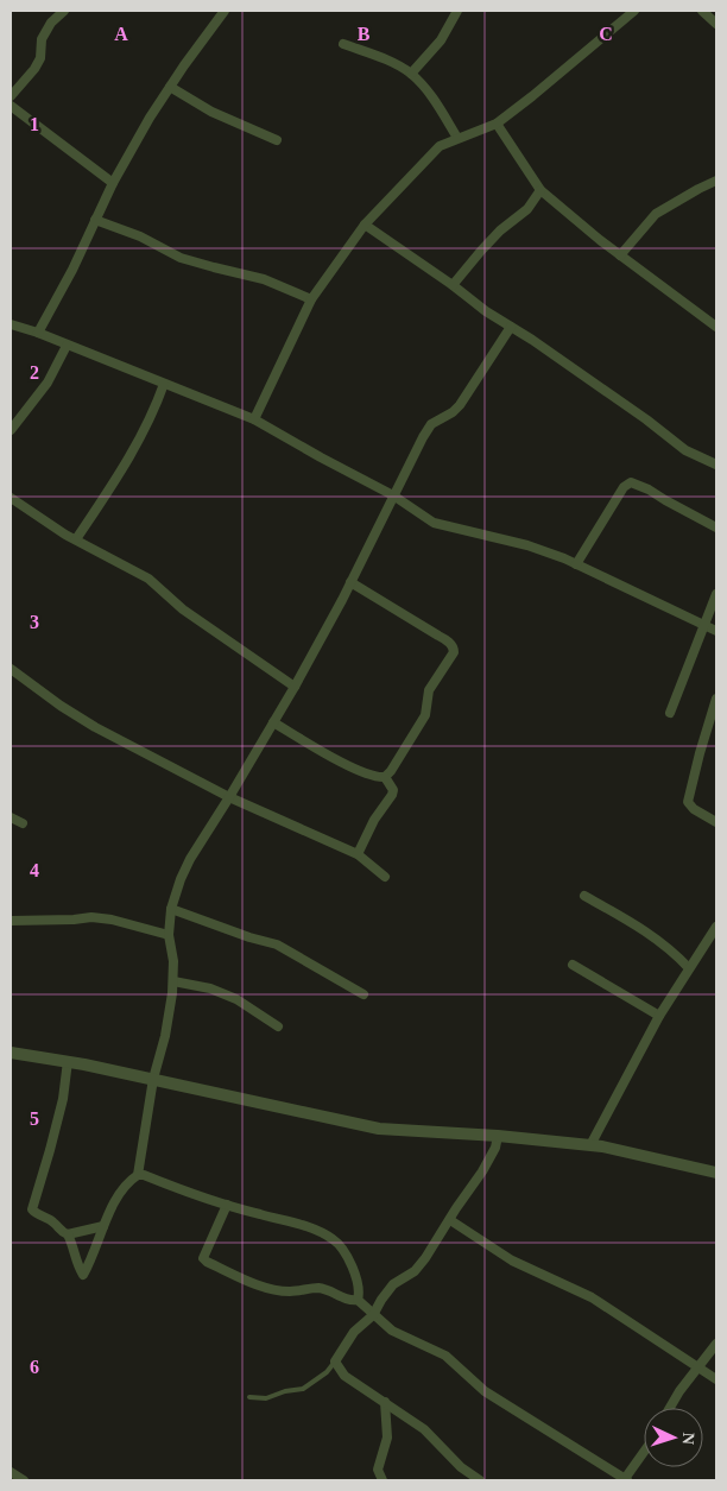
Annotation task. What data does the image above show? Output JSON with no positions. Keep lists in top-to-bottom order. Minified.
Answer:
{"north":"right","grid":{"columns":["A","B","C"],"rows":["1","2","3","4","5","6"]}}
